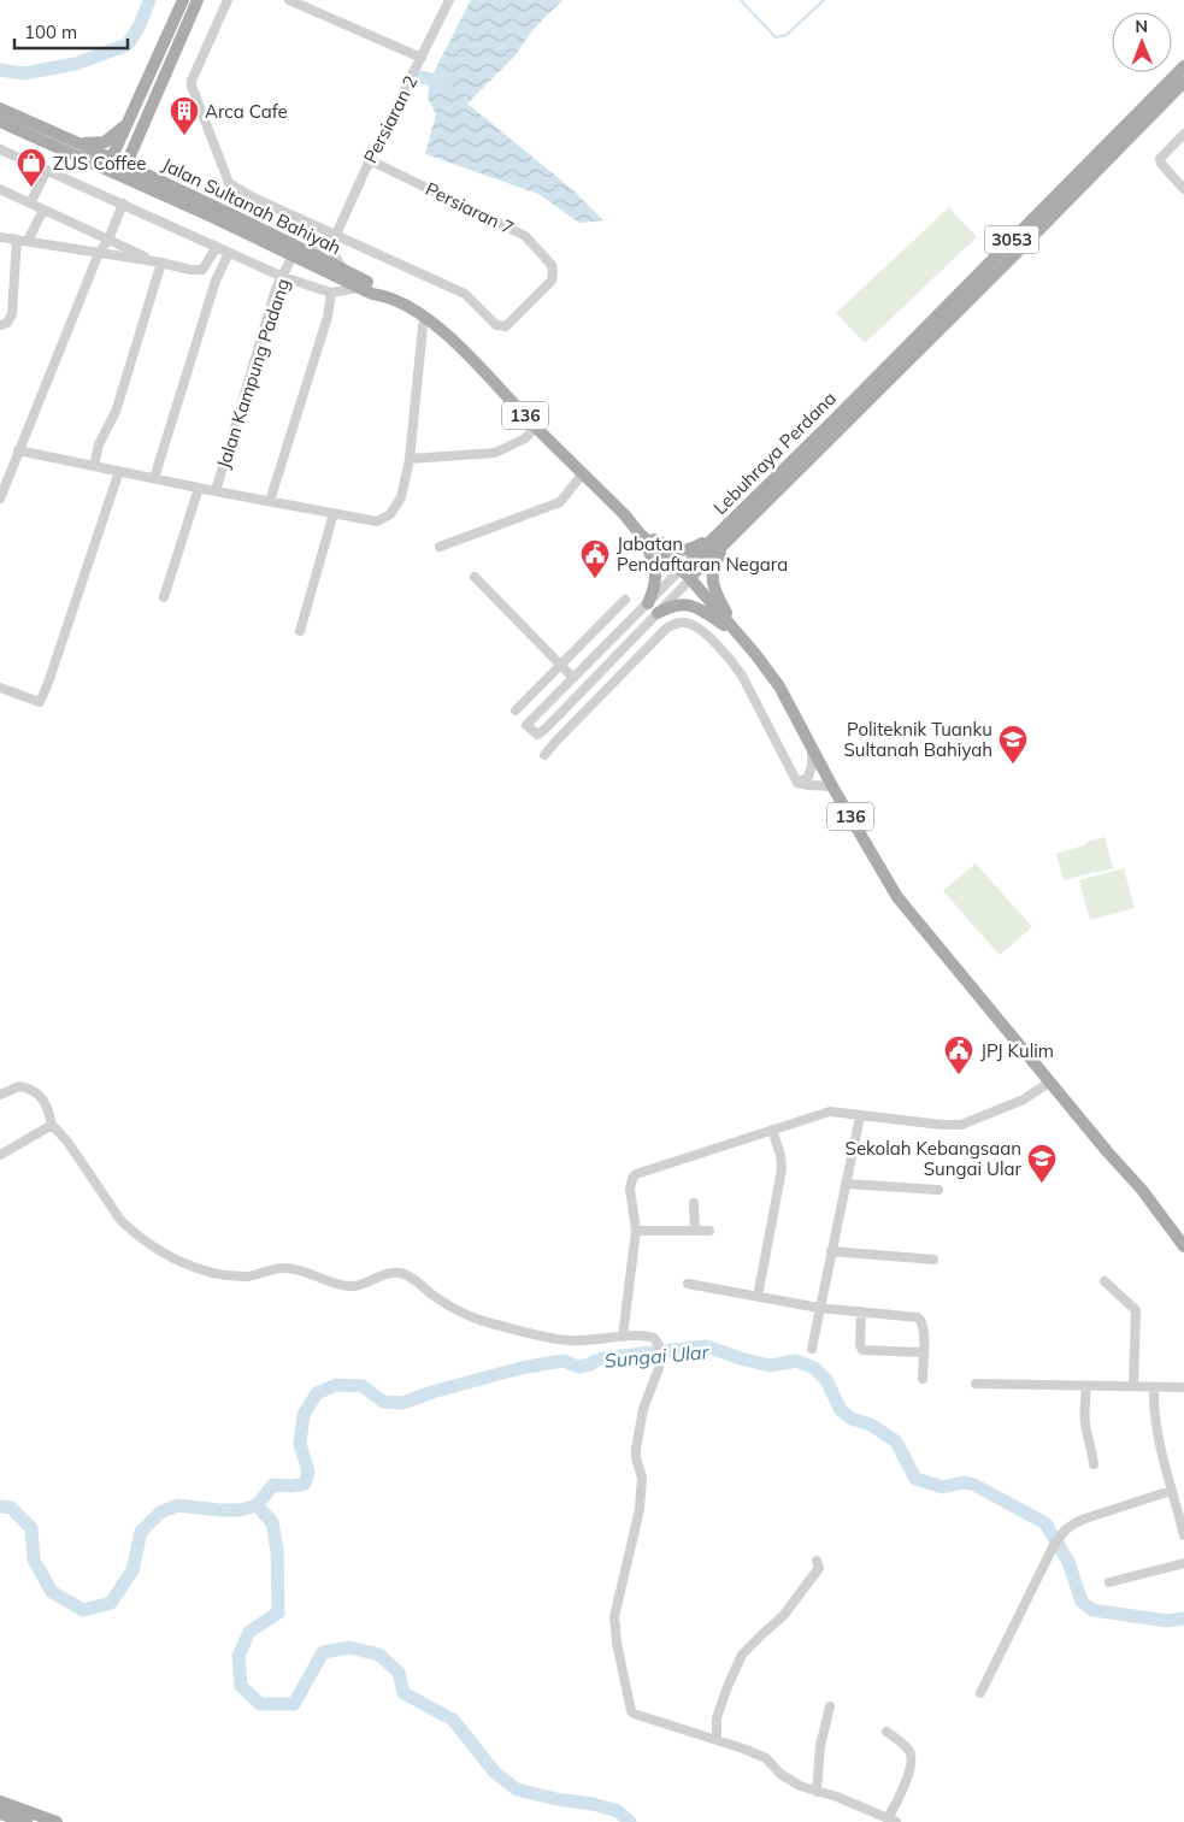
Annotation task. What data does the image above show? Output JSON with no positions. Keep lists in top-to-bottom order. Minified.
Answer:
{"streets":{"main road":["Jalan Sultanah Bahiyah","3053","136","Lebuhraya Perdana"],"street":["Persiaran 2","Persiaran 7","Jalan Kampung Padang"]},"crossings":[["Persiaran 2","Persiaran 7"],["Jalan Sultanah Bahiyah","Jalan Kampung Padang"],["Jalan Sultanah Bahiyah","Lebuhraya Perdana"]],"water":["Sungai Ular"],"places":{"building":["Arca Cafe"],"shop":["ZUS Coffee"],"public building":["Jabatan Pendaftaran Negara","JPJ Kulim"],"school or university":["Politeknik Tuanku Sultanah Bahiyah","Sekolah Kebangsaan Sungai Ular"]},"scale_bar":"100 m","north":"top"}
